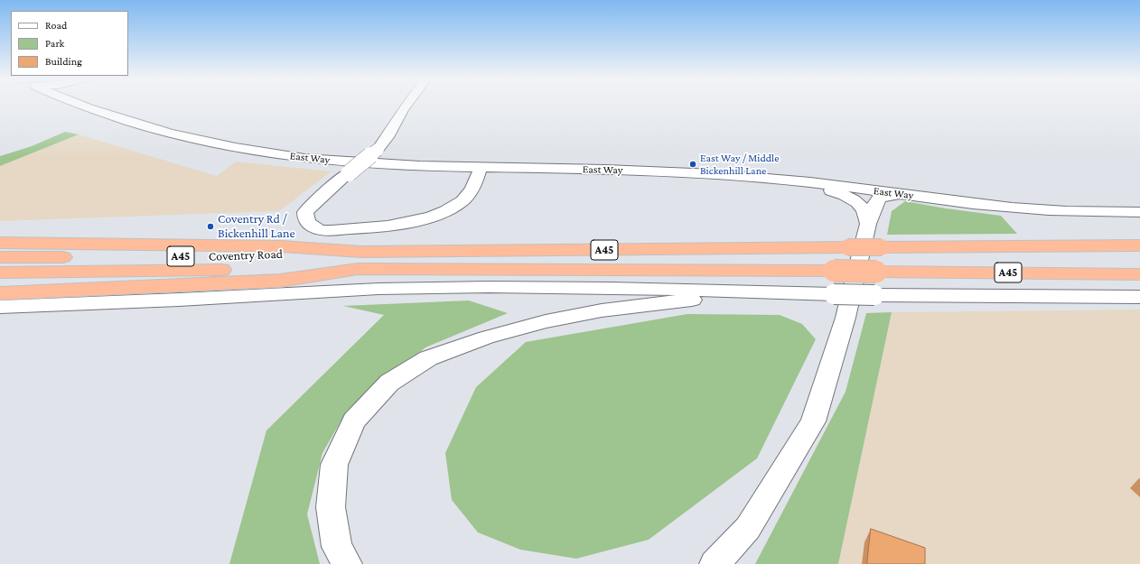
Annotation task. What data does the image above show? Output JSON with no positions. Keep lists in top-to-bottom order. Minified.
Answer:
{"streets":{"highway":["A45","Coventry Road"],"street":["East Way"]},"crossings":[["A45","Coventry Road"]],"places":["East Way / Middle Bickenhill Lane","Coventry Rd / Bickenhill Lane"],"legend":["Road","Park","Building"]}
